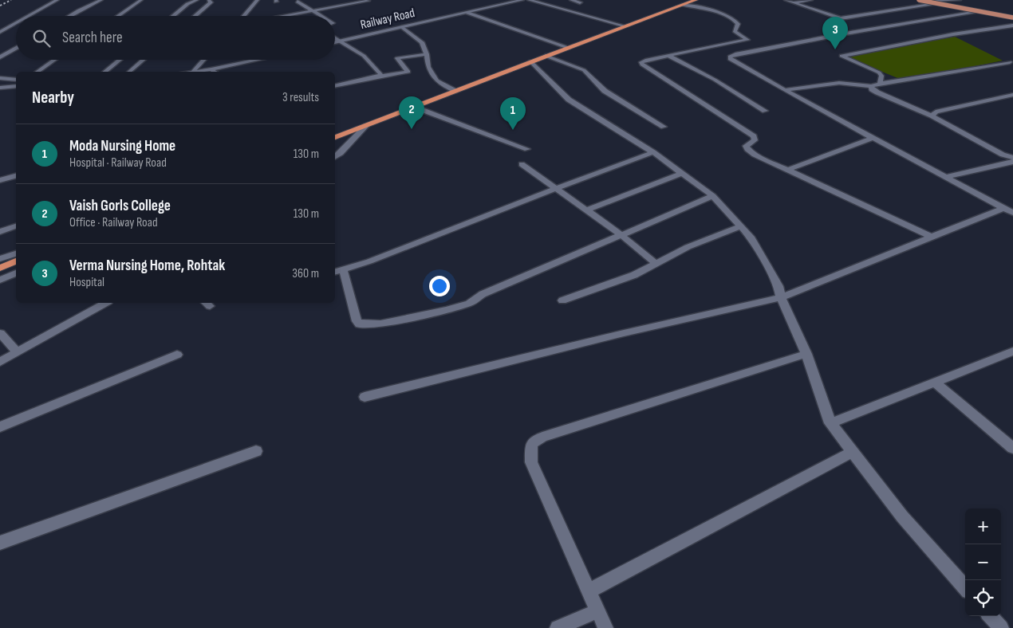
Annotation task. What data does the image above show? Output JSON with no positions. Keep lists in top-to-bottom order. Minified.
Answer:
{"streets":{"street":["Railway Road"]},"page":{"search":"Search here","pins":["3","2","1"],"heading":["Nearby","3 results"],"list":[{"mark":"1","name":"Moda Nursing Home","note":"Hospital · Railway Road","value":"130 m"},{"mark":"2","name":"Vaish Gorls College","note":"Office · Railway Road","value":"130 m"},{"mark":"3","name":"Verma Nursing Home, Rohtak","note":"Hospital","value":"360 m"}],"map_buttons":["+","−"]}}
